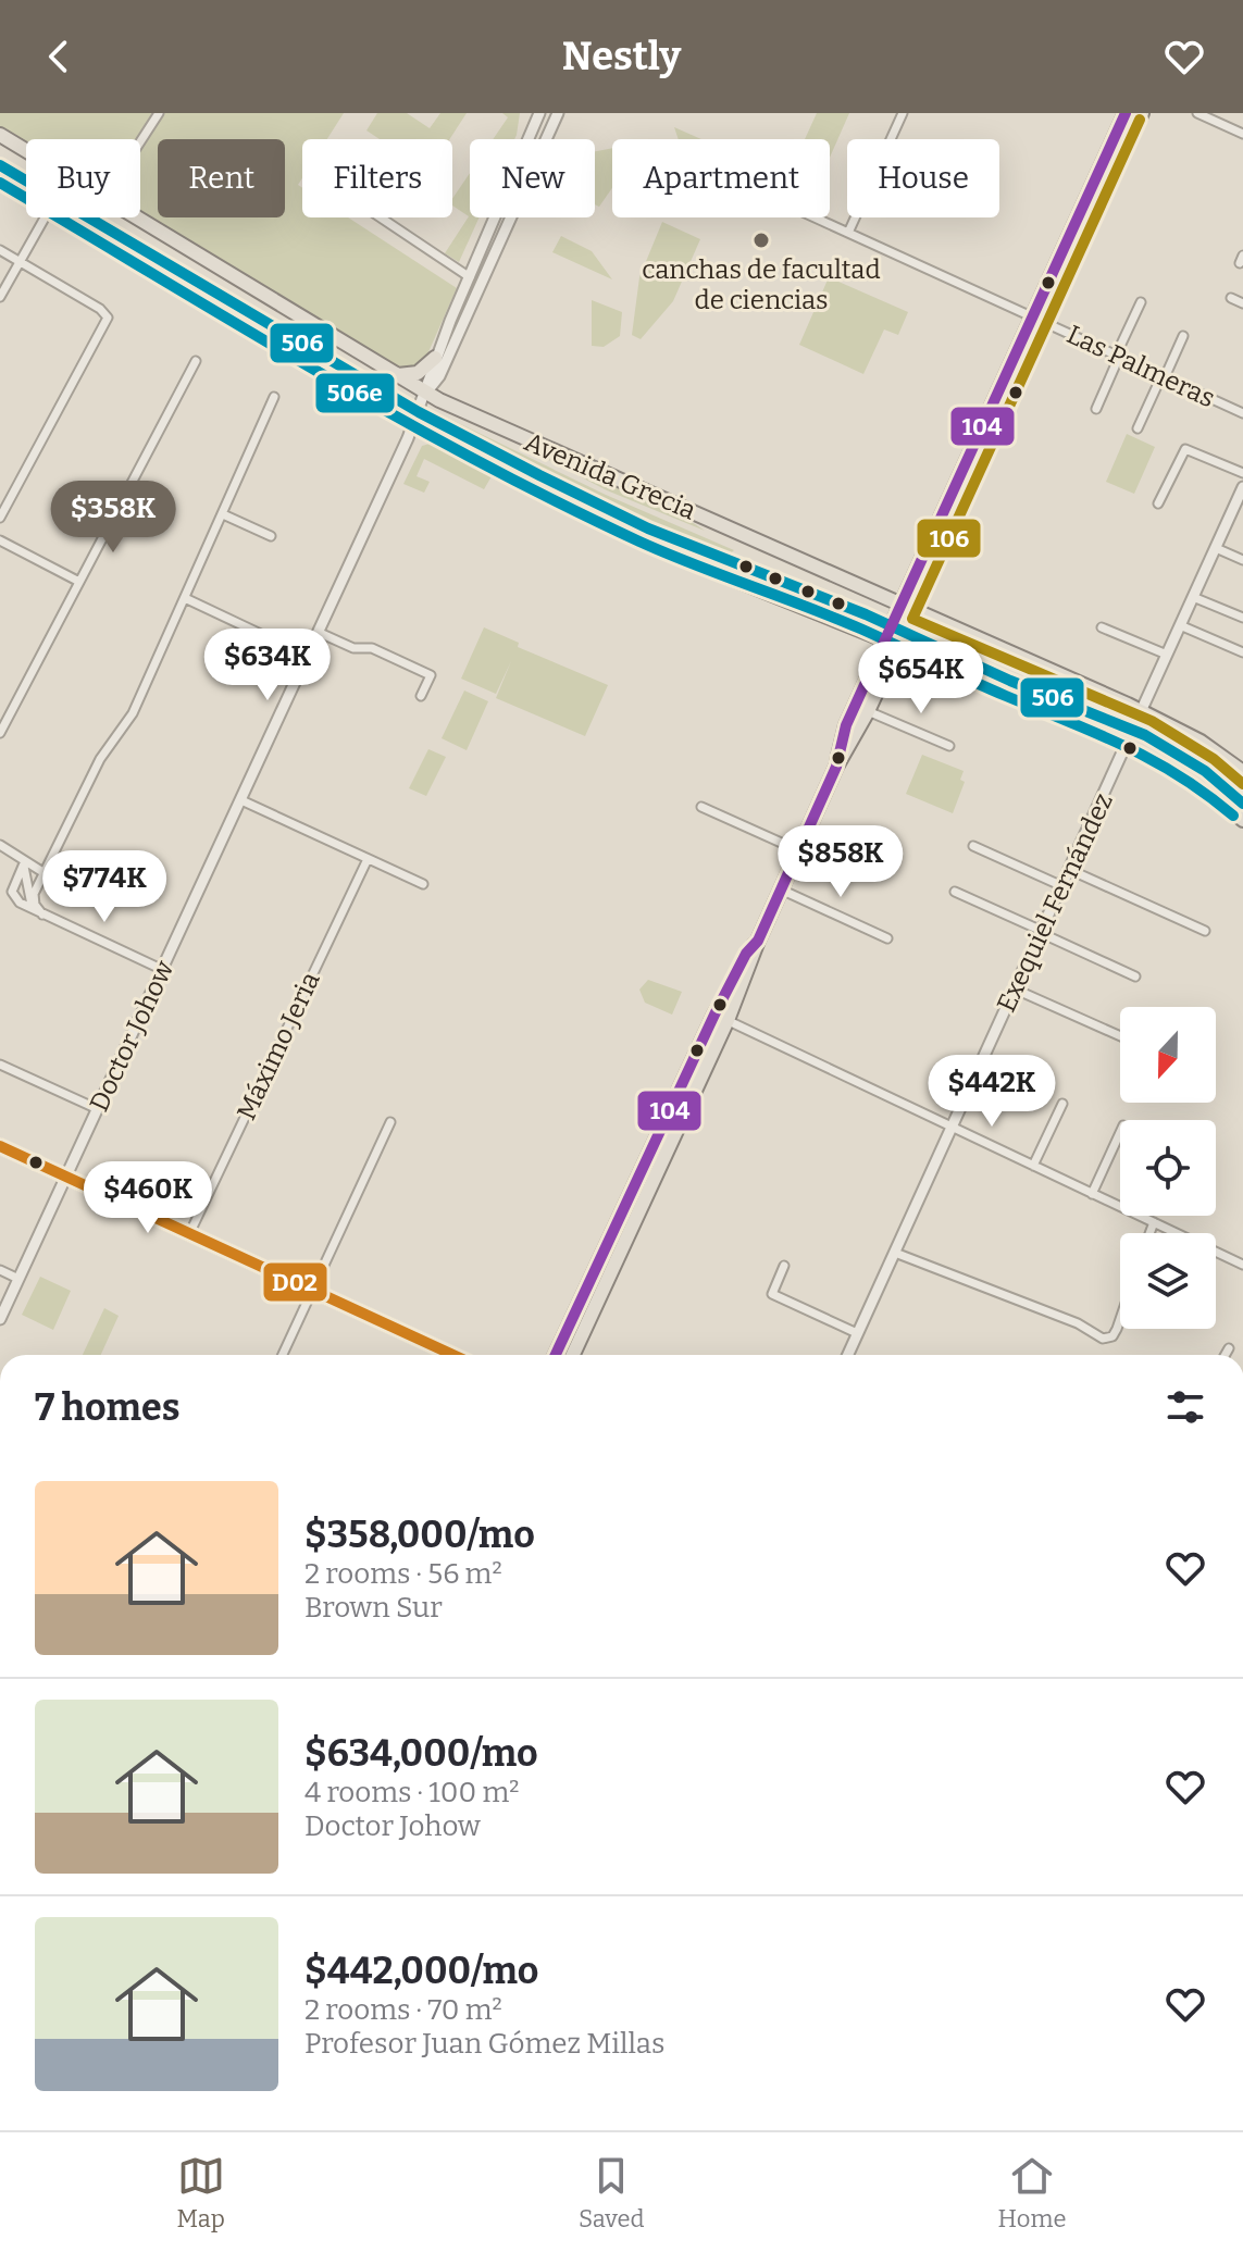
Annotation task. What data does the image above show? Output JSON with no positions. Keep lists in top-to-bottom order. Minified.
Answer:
{"streets":{"main road":["Avenida Grecia"],"street":["Las Palmeras","Exequiel Fernández","Doctor Johow","Máximo Jeria"]},"crossings":[["Avenida Grecia","Exequiel Fernández"],["Avenida Grecia","Doctor Johow"]],"places":["canchas de facultad de ciencias"],"lines":["transit line 104","transit line 106","transit line 506","transit line 506e","transit line D02"],"north":"bottom","page":{"header":"Nestly","chip":["Buy","Rent","Filters","New","Apartment","House"],"price":["$358K","$634K","$654K","$858K","$774K","$442K","$460K"],"heading":"7 homes","list":[{"name":"$358,000/mo","note":"2 rooms · 56 m² · Brown Sur"},{"name":"$634,000/mo","note":"4 rooms · 100 m² · Doctor Johow"},{"name":"$442,000/mo","note":"2 rooms · 70 m² · Profesor Juan Gómez Millas"}],"tabs":["Map","Saved","Home"]}}
